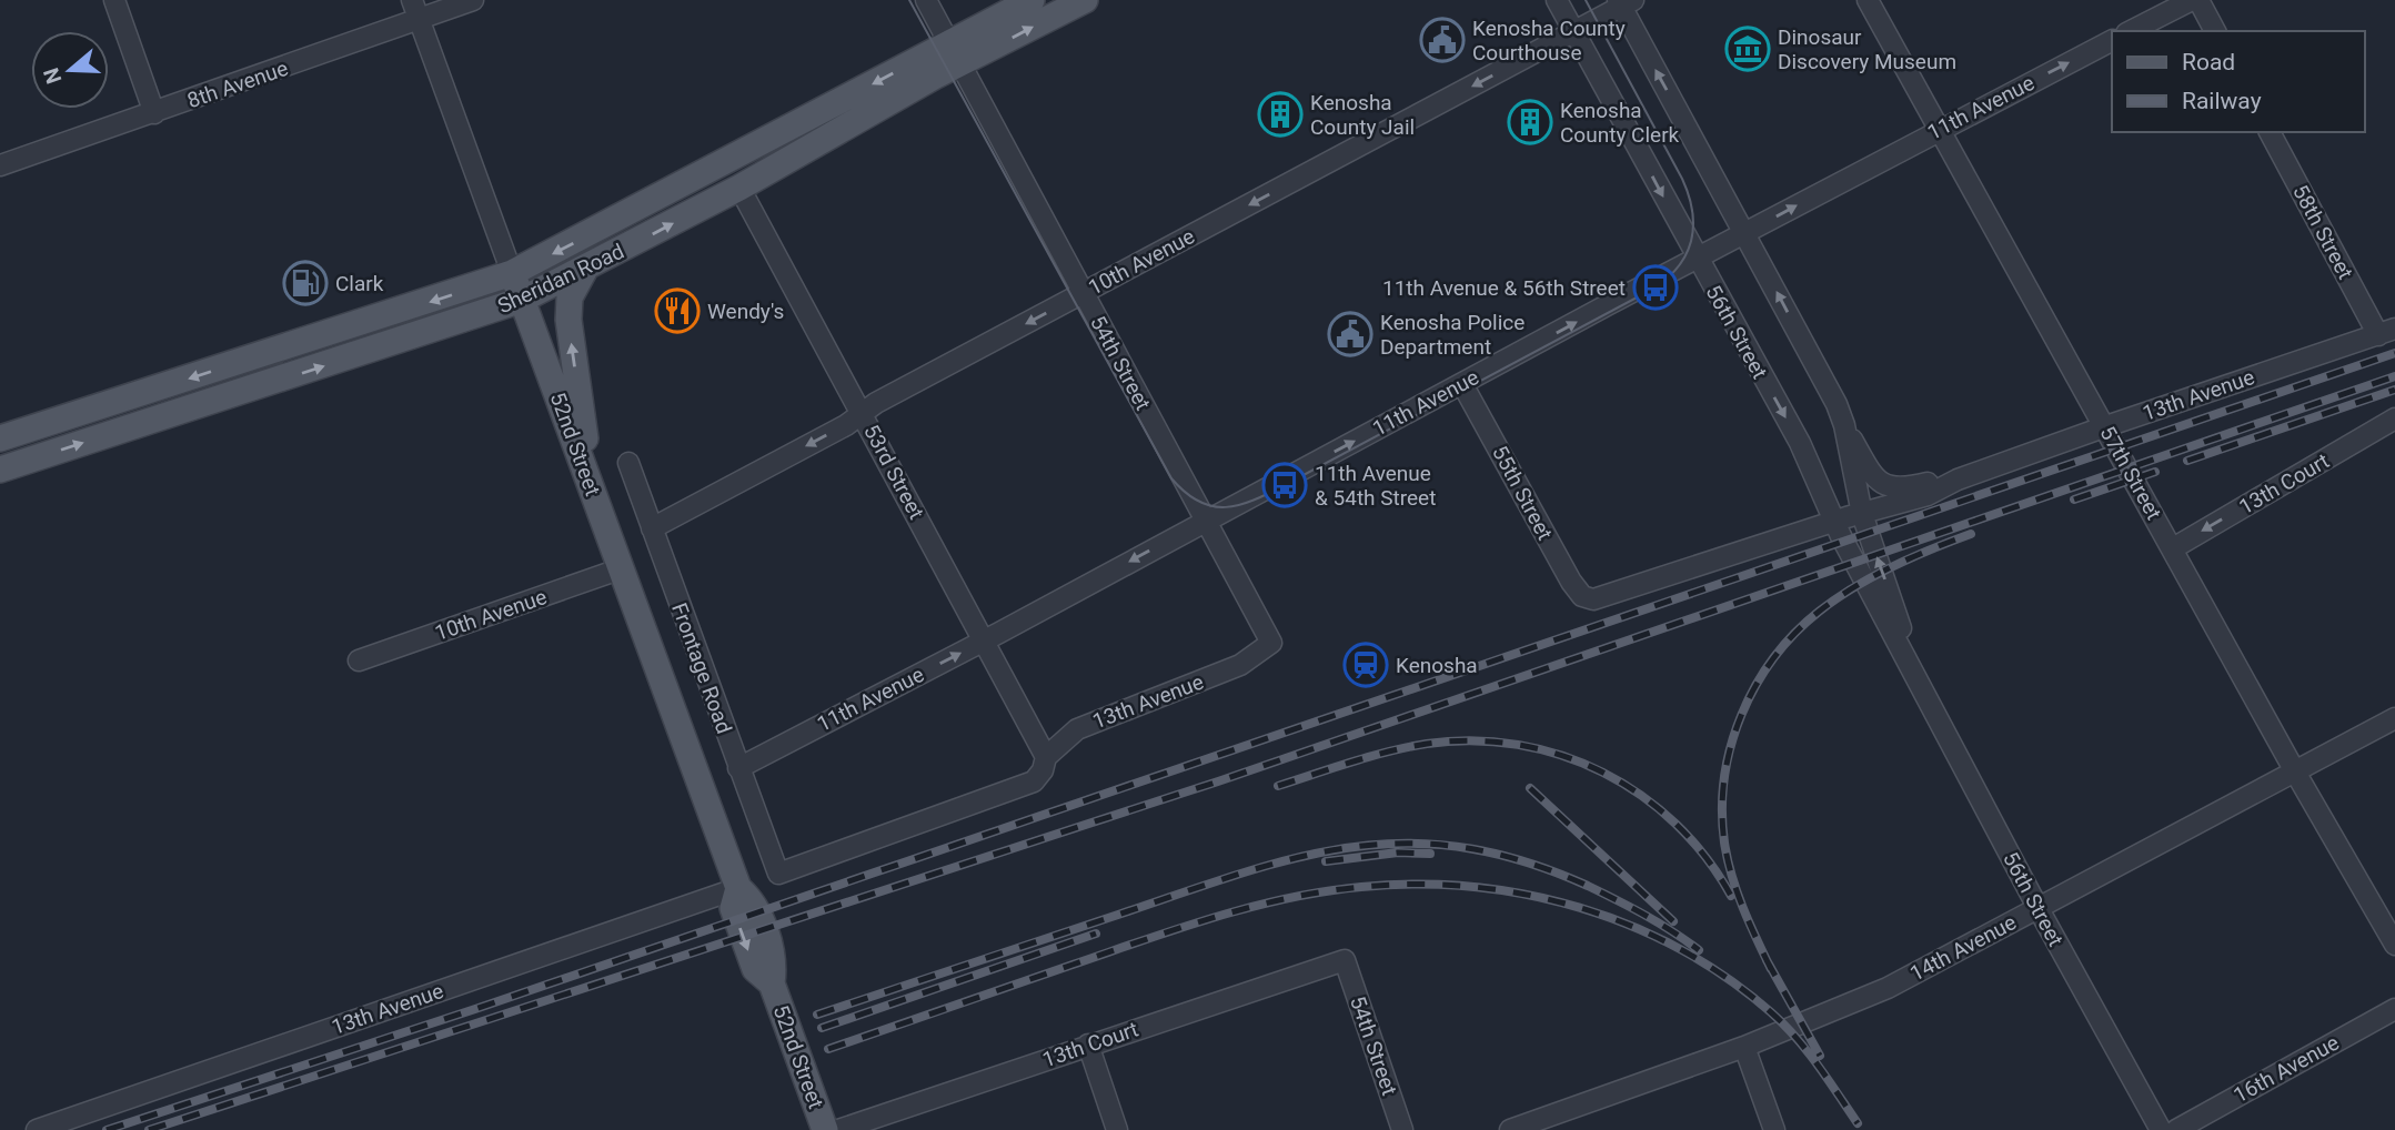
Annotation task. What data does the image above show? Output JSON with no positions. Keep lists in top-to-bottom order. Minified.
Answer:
{"streets":{"main road":["Sheridan Road","52nd Street"],"street":["8th Avenue","11th Avenue","58th Street","10th Avenue","56th Street","54th Street","13th Avenue","53rd Street","57th Street","13th Court","55th Street","Frontage Road","14th Avenue","16th Avenue"]},"crossings":[["8th Avenue","52nd Street"],["11th Avenue","56th Street"],["11th Avenue","54th Street"],["11th Avenue","53rd Street"],["11th Avenue","57th Street"],["11th Avenue","55th Street"],["11th Avenue","Frontage Road"],["58th Street","13th Avenue"],["10th Avenue","56th Street"],["10th Avenue","54th Street"],["10th Avenue","52nd Street"],["10th Avenue","53rd Street"],["10th Avenue","Frontage Road"],["Sheridan Road","54th Street"],["Sheridan Road","52nd Street"],["Sheridan Road","53rd Street"],["56th Street","13th Avenue"],["56th Street","14th Avenue"],["54th Street","13th Avenue"],["54th Street","13th Court"],["13th Avenue","52nd Street"],["13th Avenue","53rd Street"],["13th Avenue","57th Street"],["13th Avenue","55th Street"],["13th Avenue","Frontage Road"],["57th Street","13th Court"],["57th Street","14th Avenue"]],"one_way":["10th Avenue"],"places":{"public building":["Kenosha County Courthouse","Kenosha Police Department"],"museum":["Dinosaur Discovery Museum"],"building":["Kenosha County Jail","Kenosha County Clerk"],"fuel station":["Clark"],"bus stop":["11th Avenue & 56th Street","11th Avenue & 54th Street"],"restaurant":["Wendy's"],"station":["Kenosha"]},"legend":["Road","Railway"],"north":"left"}
